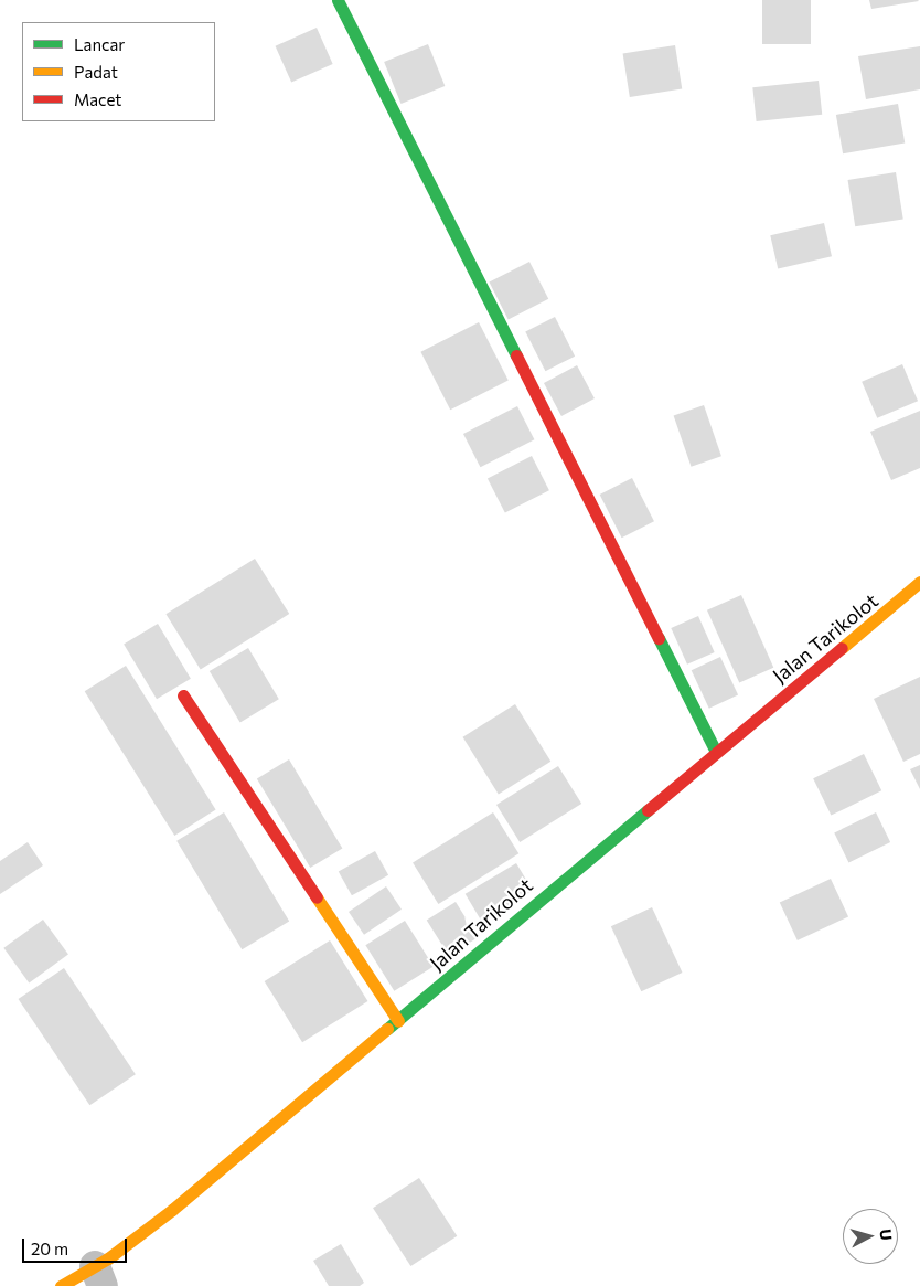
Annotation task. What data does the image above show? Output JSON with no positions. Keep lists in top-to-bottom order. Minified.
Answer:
{"streets":{"street":["Jalan Tarikolot"]},"legend":["Lancar","Padat","Macet"],"scale_bar":"20 m","north":"right"}
